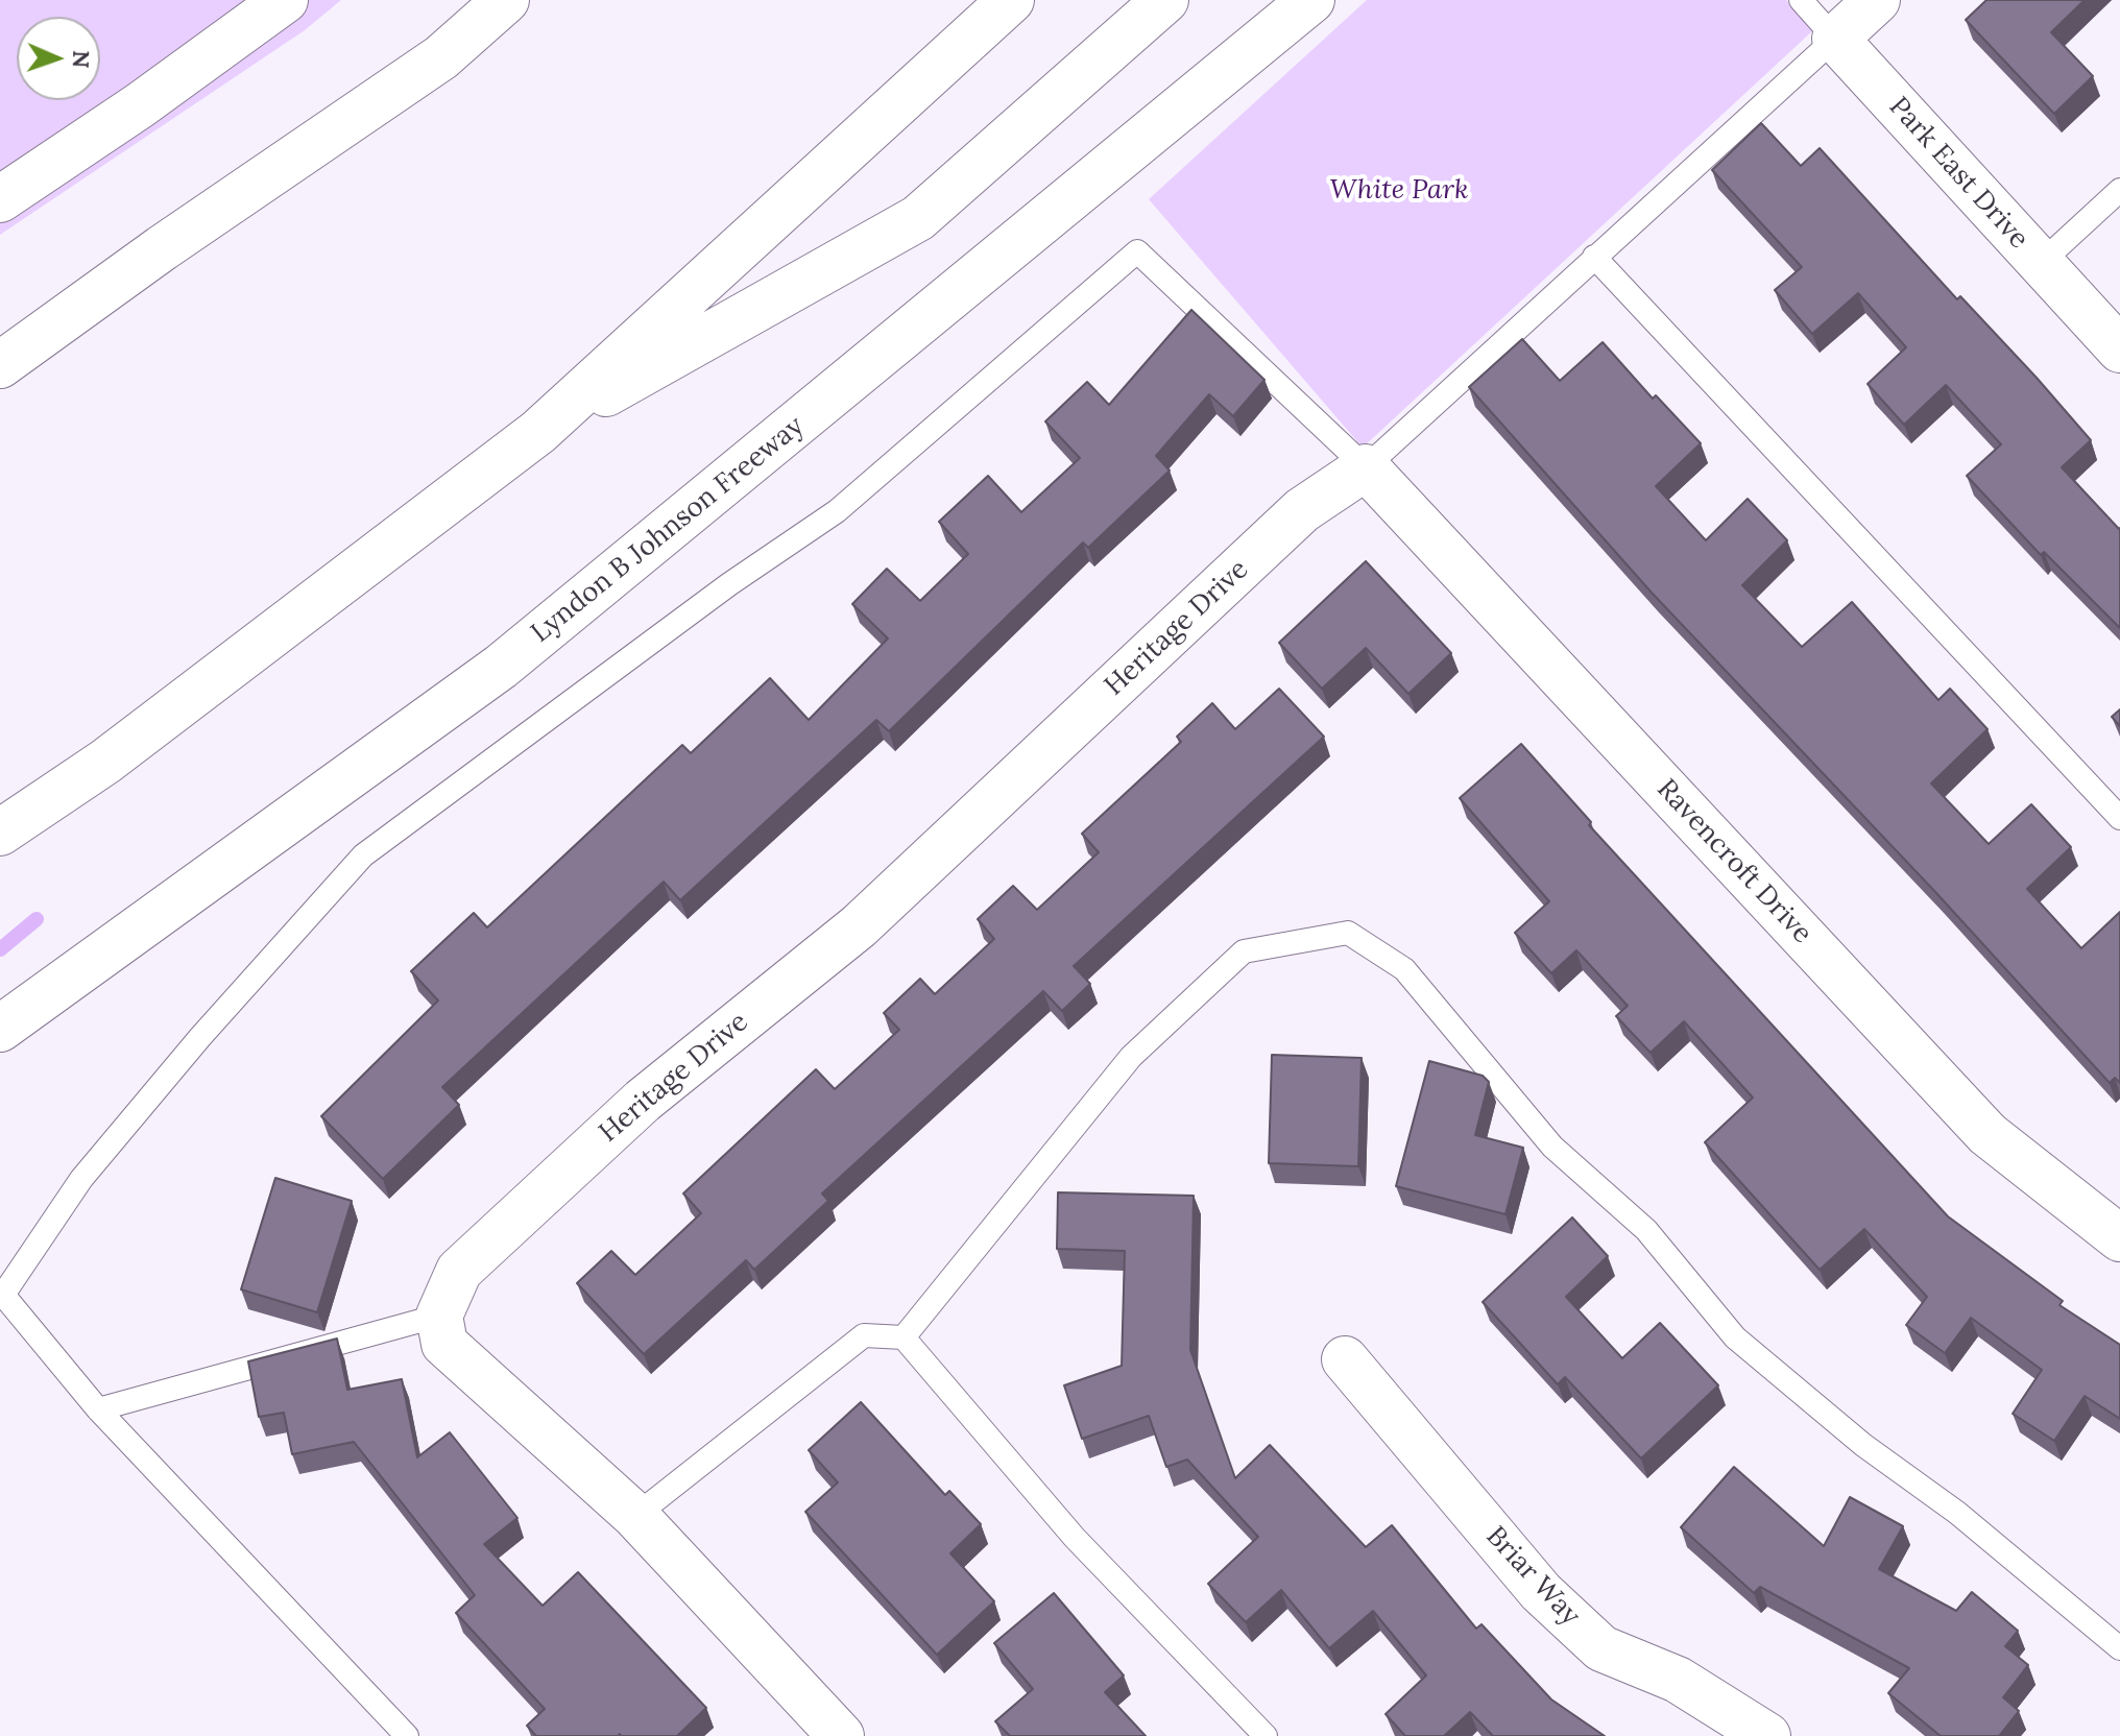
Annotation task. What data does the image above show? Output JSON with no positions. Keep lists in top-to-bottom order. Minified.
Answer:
{"streets":{"main road":["Park East Drive","Lyndon B Johnson Freeway","Heritage Drive","Ravencroft Drive","Briar Way"]},"crossings":[["Heritage Drive","Ravencroft Drive"]],"parks":["White Park"],"north":"right"}
